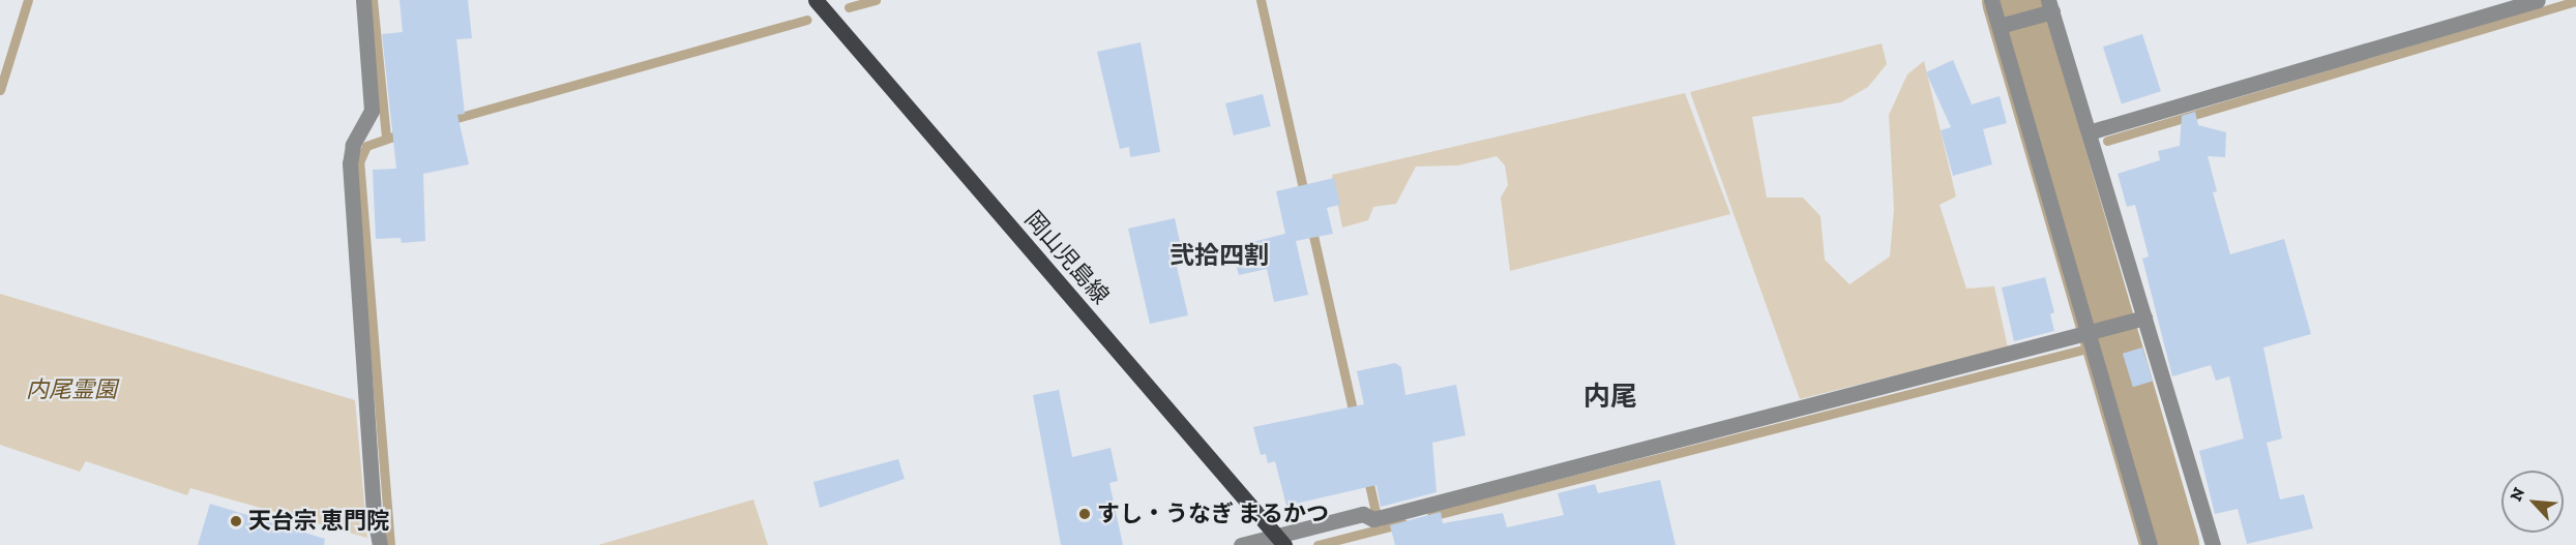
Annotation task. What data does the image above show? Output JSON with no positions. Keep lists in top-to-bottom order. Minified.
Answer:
{"streets":{"main road":["岡山児島線"]},"districts":["弐拾四割","内尾"],"parks":["内尾霊園"],"places":["すし・うなぎ まるかつ","天台宗 恵門院"],"north":"top left"}
